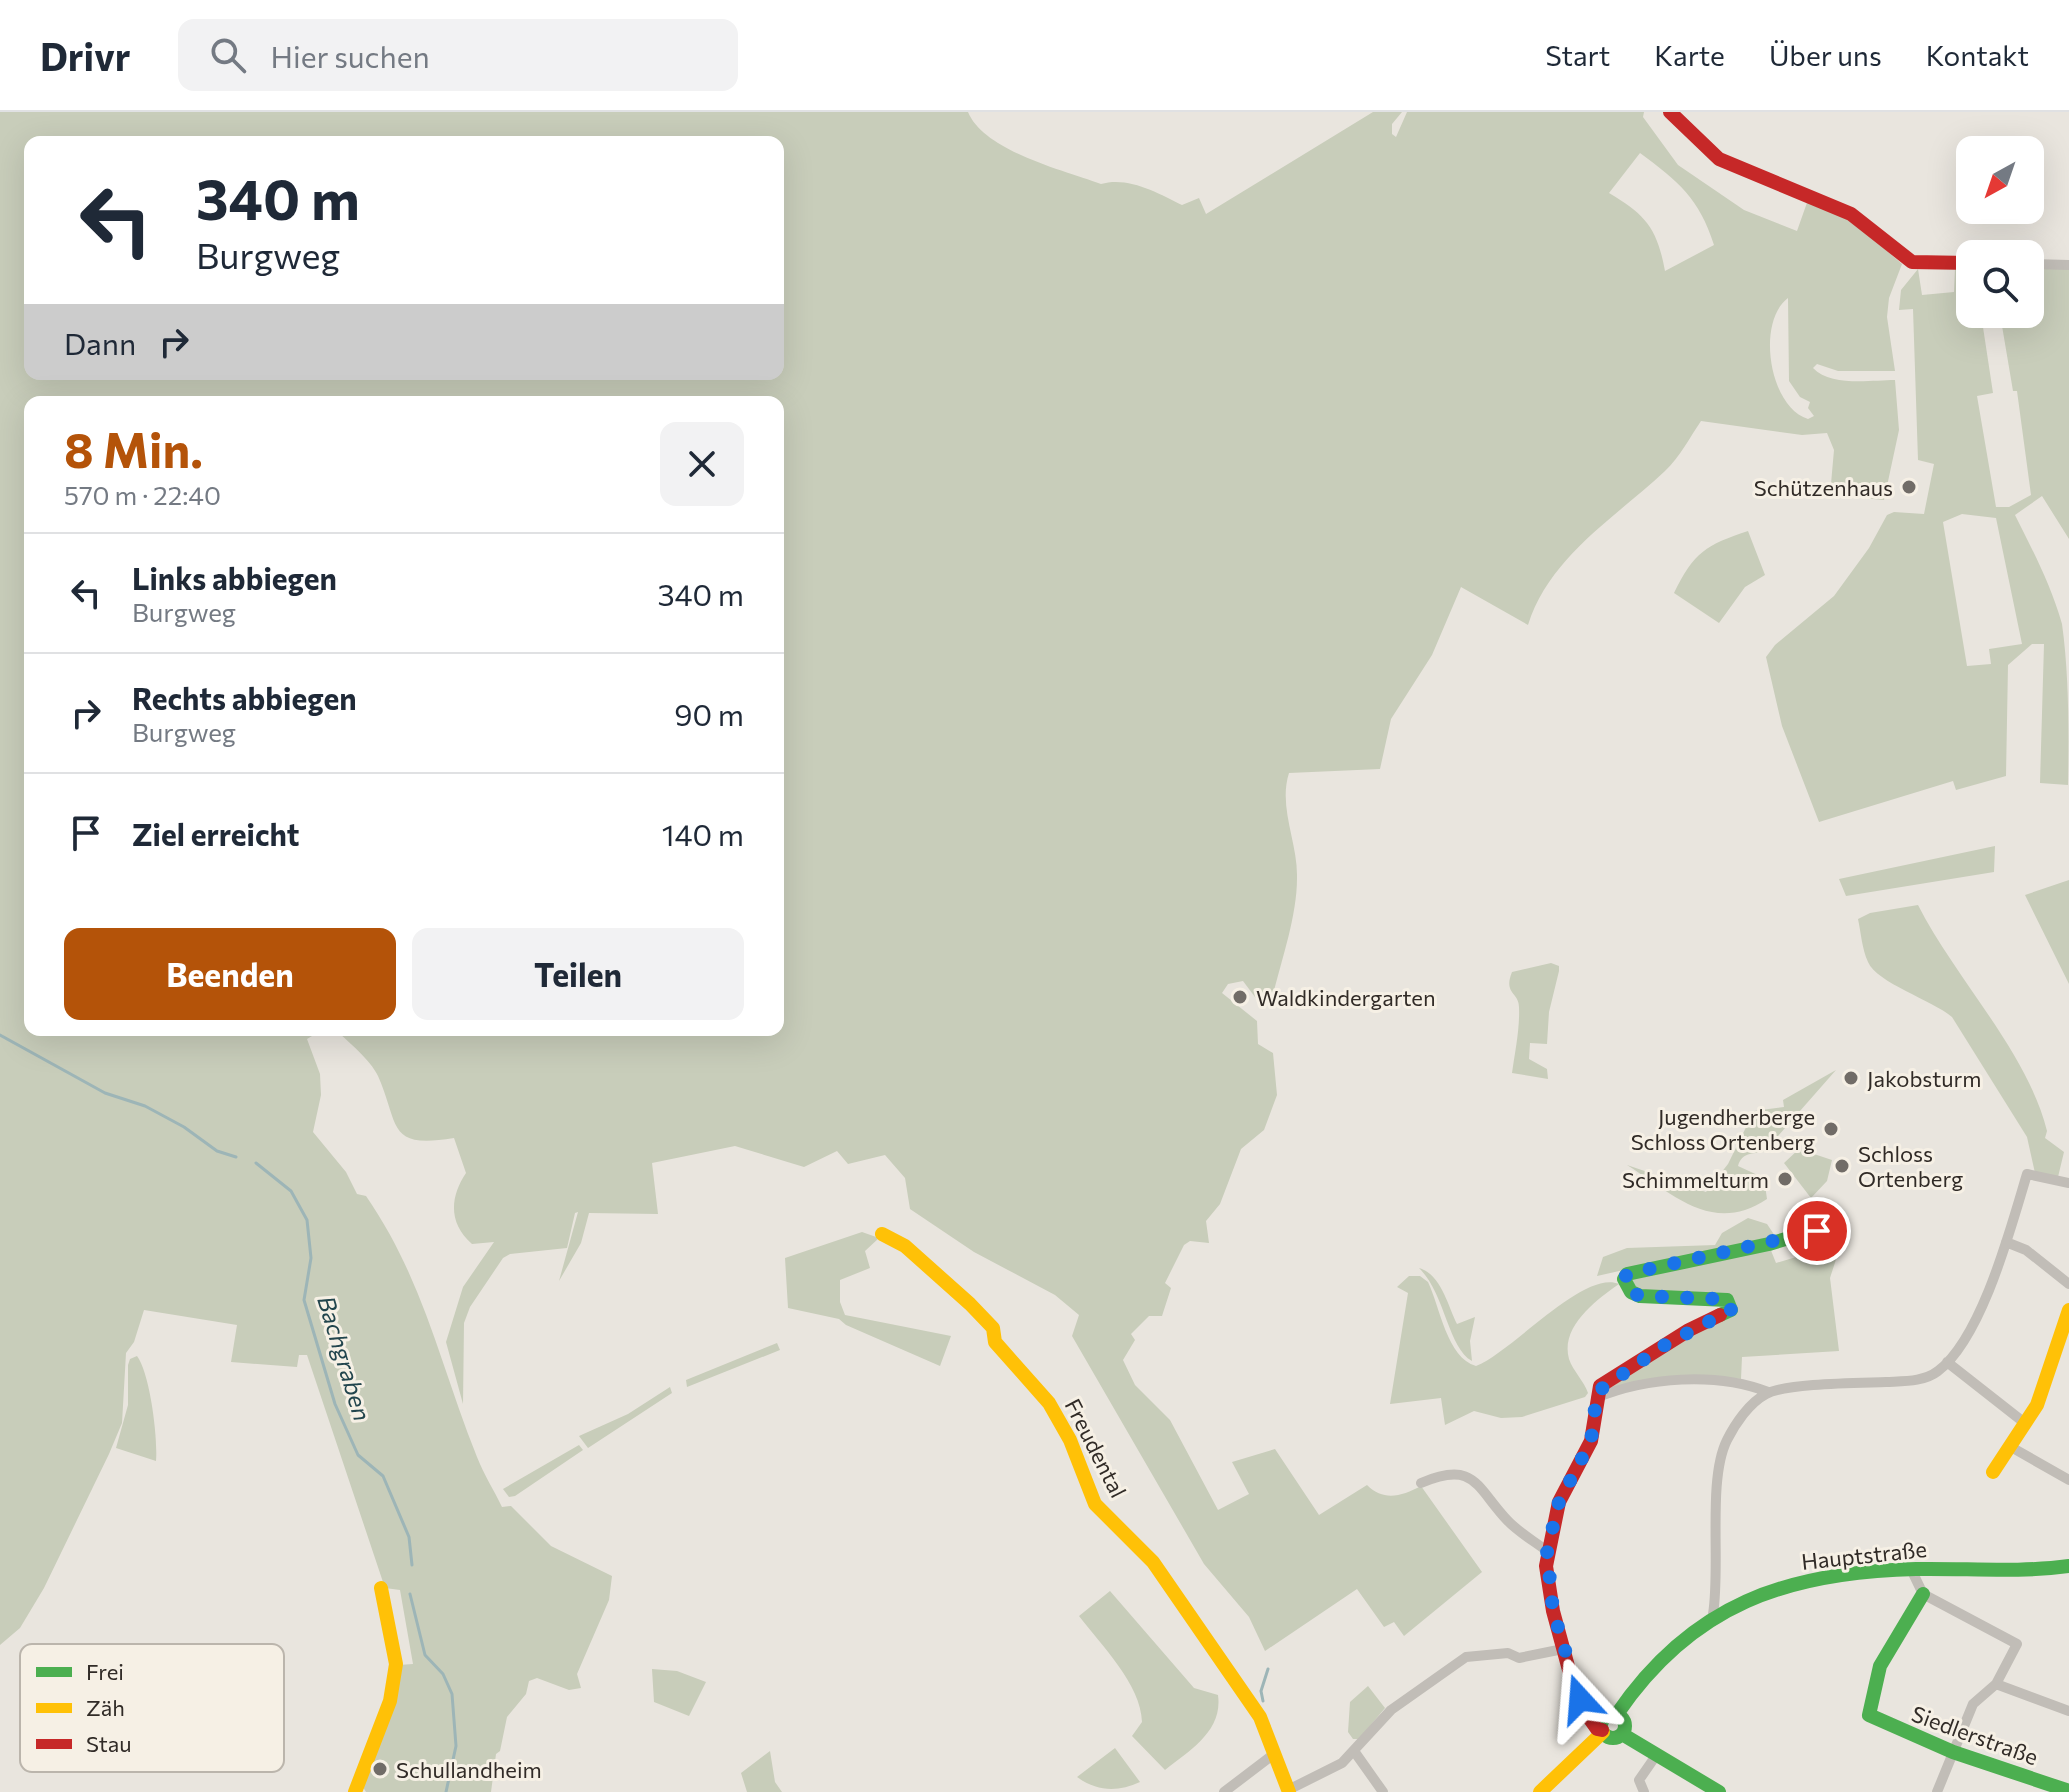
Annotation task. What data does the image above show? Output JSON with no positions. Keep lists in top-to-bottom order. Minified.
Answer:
{"streets":{"street":["Freudental","Hauptstraße","Siedlerstraße"]},"water":["Bachgraben"],"places":["Schützenhaus","Waldkindergarten","Jakobsturm","Jugendherberge Schloss Ortenberg","Schloss Ortenberg","Schimmelturm","Schullandheim"],"legend":["Frei","Zäh","Stau"],"north":"bottom left","page":{"header":"Drivr","search":"Hier suchen","nav":["Start","Karte","Über uns","Kontakt"],"turn":["340 m","Burgweg"],"then":"Dann","heading":["8 Min.","570 m · 22:40"],"list":[{"name":"Links abbiegen","note":"Burgweg","value":"340 m"},{"name":"Rechts abbiegen","note":"Burgweg","value":"90 m"},{"name":"Ziel erreicht","value":"140 m"}],"buttons":["Beenden","Teilen"]}}
